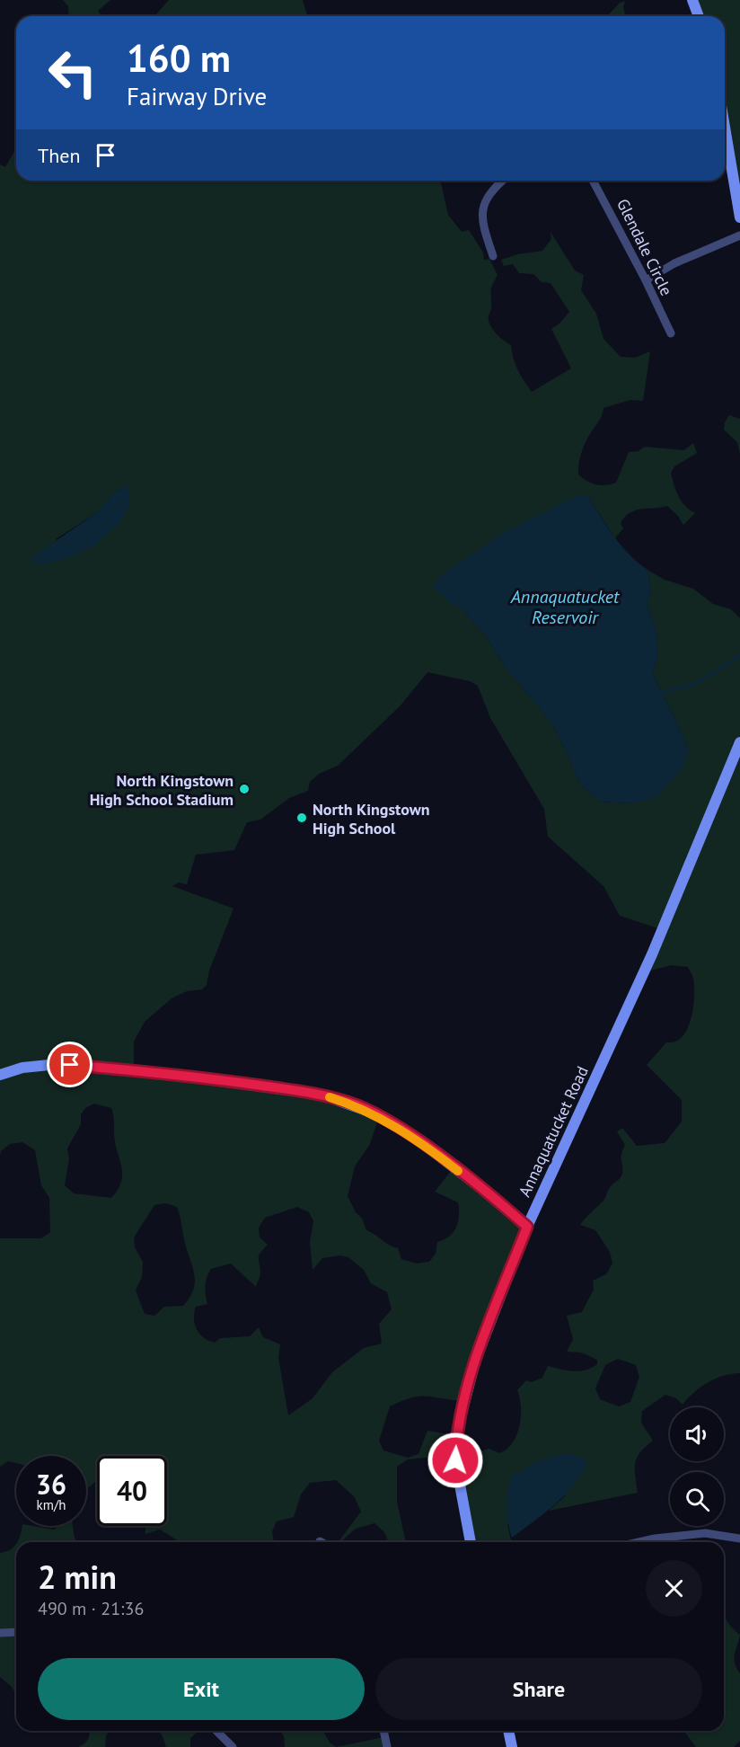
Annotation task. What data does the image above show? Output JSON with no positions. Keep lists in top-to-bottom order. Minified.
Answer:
{"streets":{"street":["Glendale Circle","Annaquatucket Road"]},"water":["Annaquatucket Reservoir"],"places":["North Kingstown High School Stadium","North Kingstown High School"],"page":{"turn":["160 m","Fairway Drive"],"then":"Then","speed":"36 km/h","limit":"40","heading":["2 min","490 m · 21:36"],"buttons":["Exit","Share"]}}
